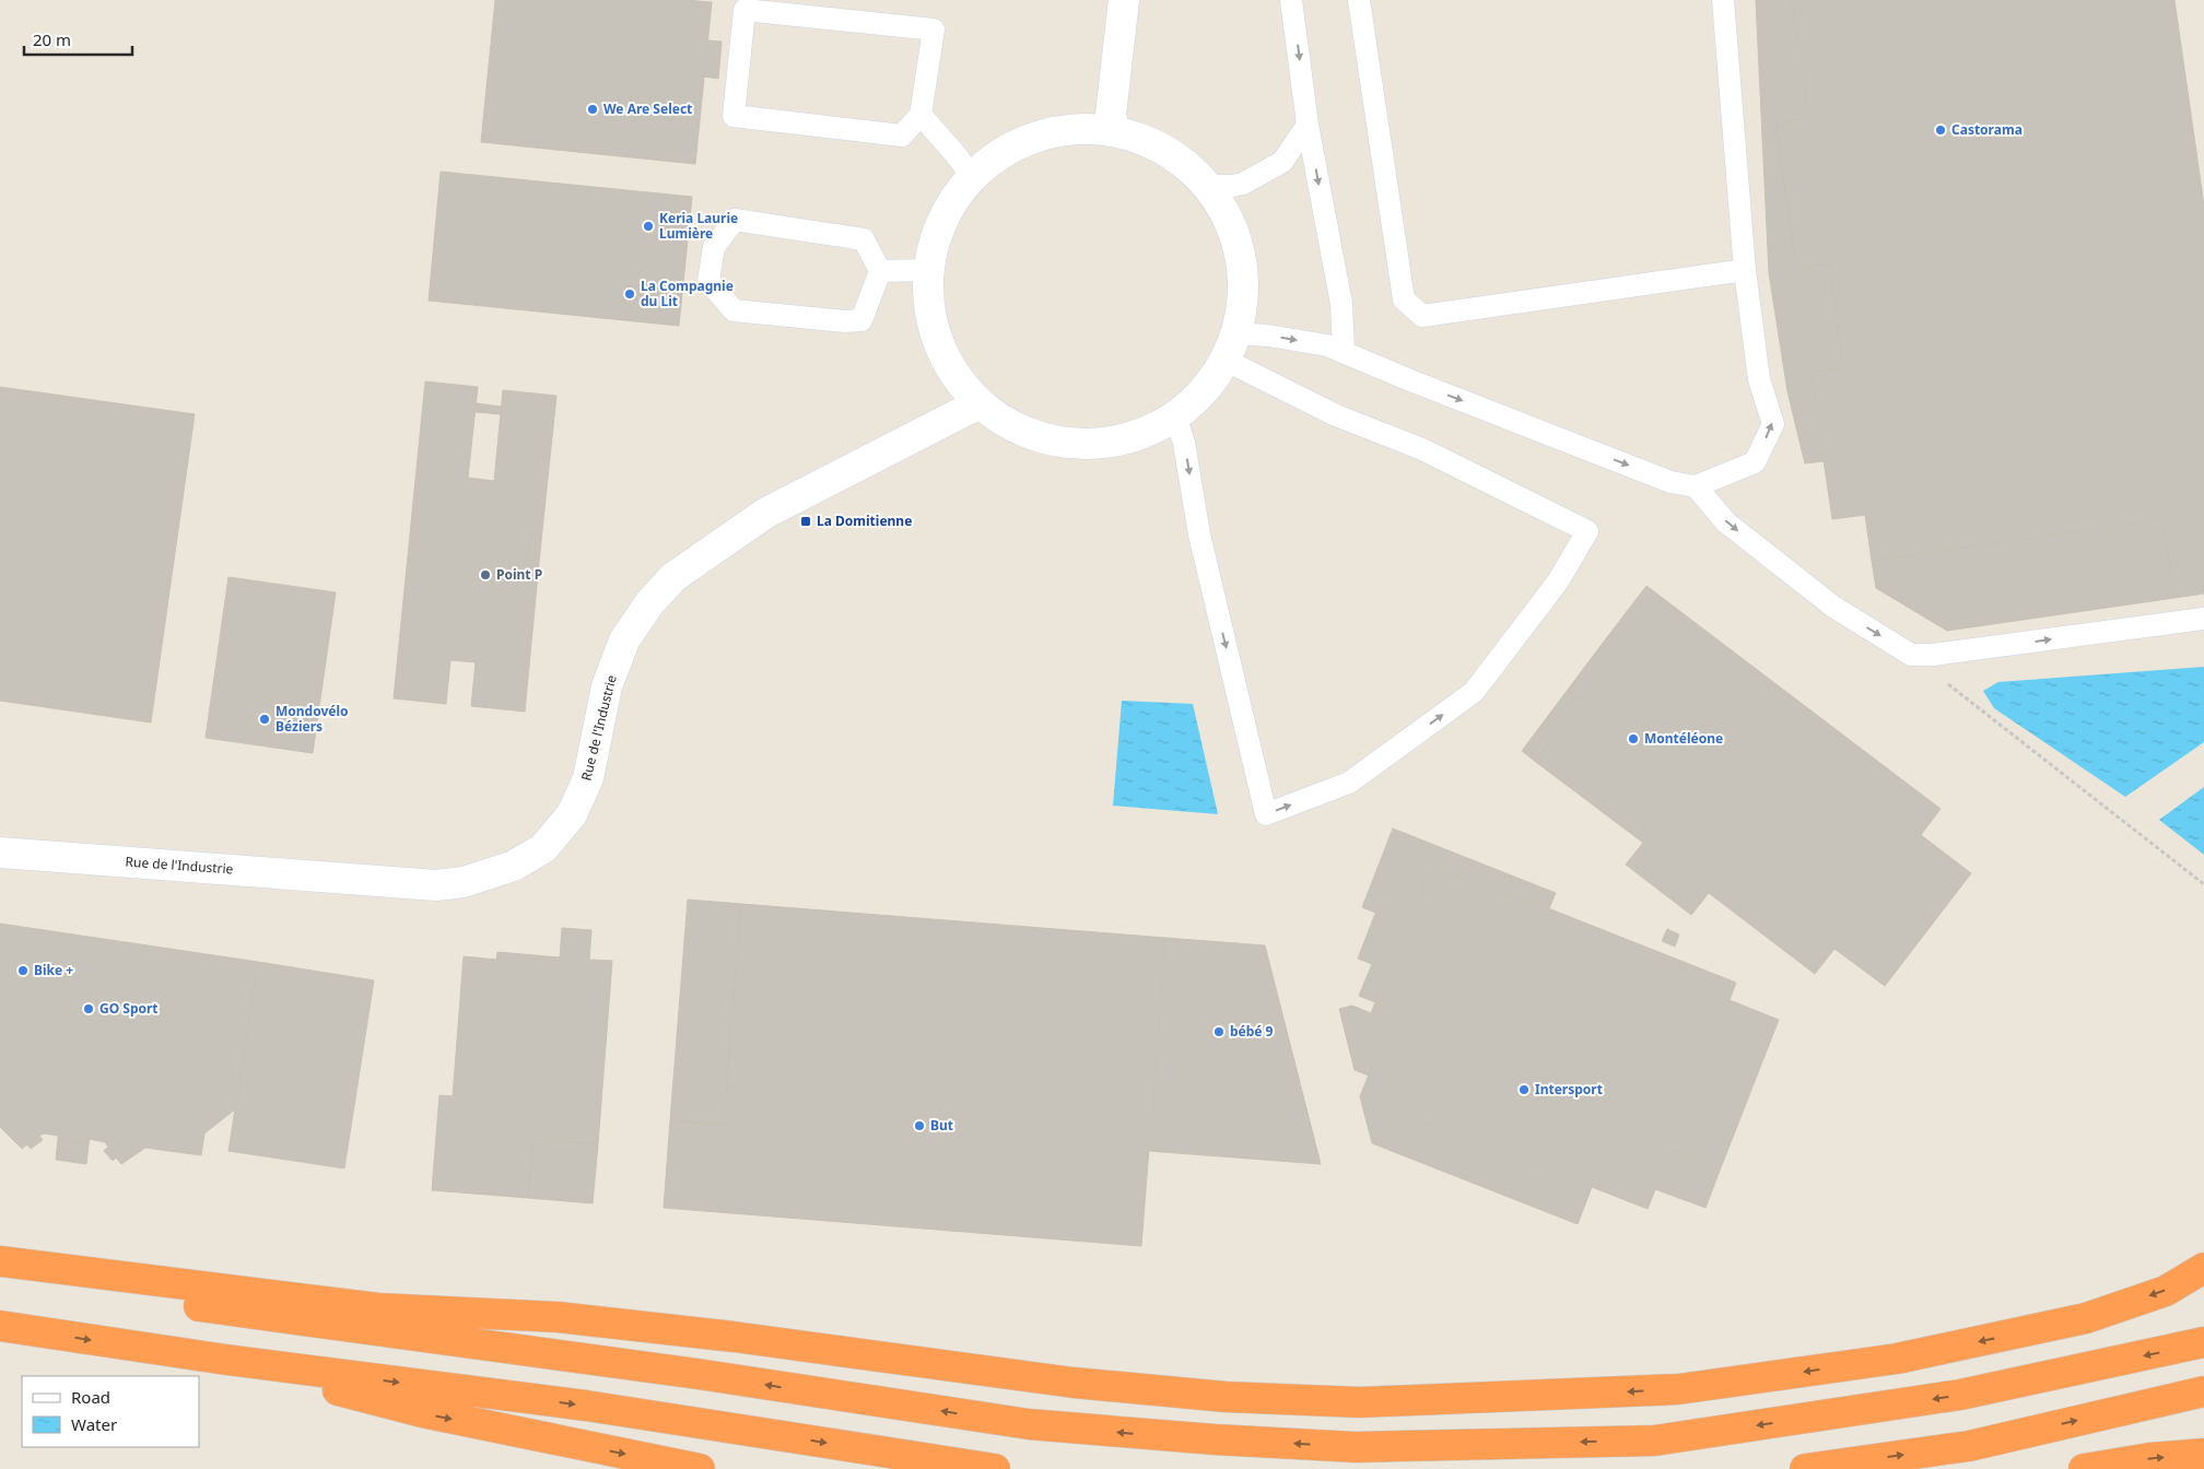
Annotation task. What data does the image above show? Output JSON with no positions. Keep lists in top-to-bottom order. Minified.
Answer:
{"streets":{"street":["Rue de l'Industrie"]},"places":{"other":["We Are Select","Castorama","Keria Laurie Lumière","La Compagnie du Lit","Point P","Mondovélo Béziers","Montéléone","Bike +","GO Sport","bébé 9","Intersport","But"],"transit":["La Domitienne"]},"legend":["Road","Water"],"scale_bar":"20 m"}
